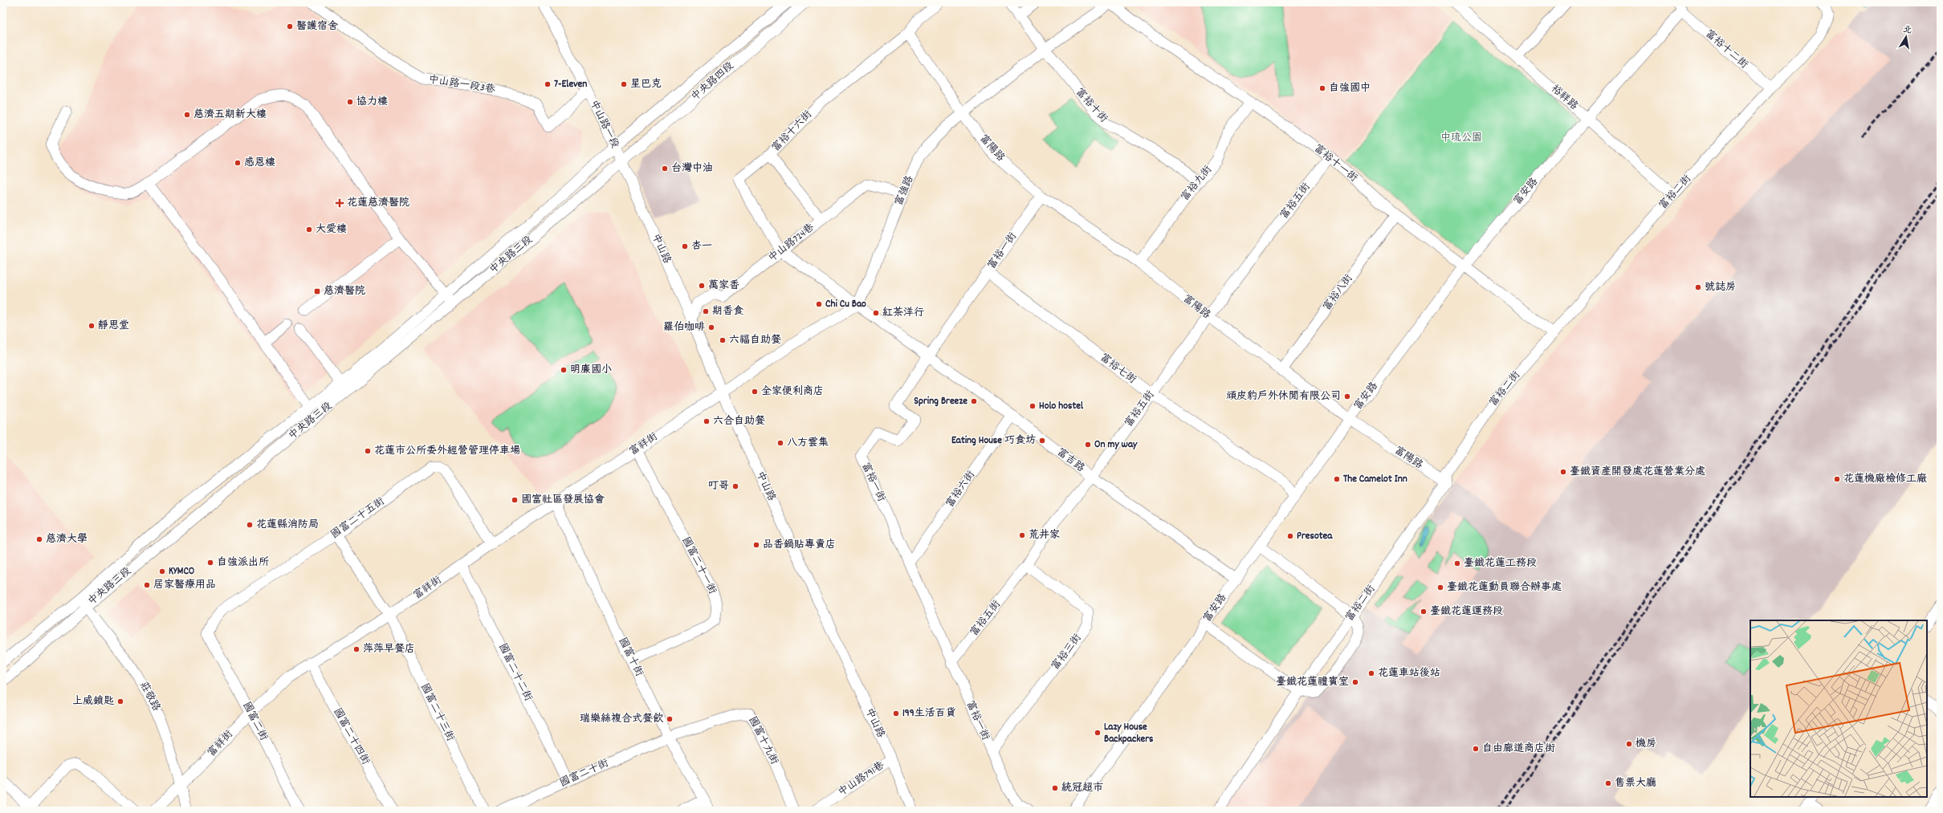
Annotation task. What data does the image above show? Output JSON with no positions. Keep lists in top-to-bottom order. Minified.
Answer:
{"streets":{"street":["富裕十二街","中央路四段","中山路一段3巷","裕祥路","富裕十街","中山路一段","富裕十六街","富陽路","富裕十一街","富裕九街","富強路","富安路","富裕二街","富裕五街","中山路724巷","中山路","富裕一街","中央路三段","富裕八街","富裕七街","富祥街","富吉路","富裕六街","國富二十五街","國富二十一街","富裕三街","國富十街","國富二十二街","莊敬路","國富二十三街","國富二街","國富二十四街","國富十九街","國富二十街","中山路791巷"]},"crossings":[["富裕十二街","富安路"],["富裕十二街","富裕二街"],["中央路四段","中山路一段"],["中央路四段","中山路"],["中央路四段","中央路三段"],["中山路一段3巷","中山路一段"],["裕祥路","富安路"],["裕祥路","富裕二街"],["富裕十街","富裕九街"],["富裕十街","富強路"],["中山路一段","中山路"],["中山路一段","中央路三段"],["富裕十六街","富強路"],["富裕十六街","中山路724巷"],["富裕十六街","富吉路"],["富陽路","富裕九街"],["富陽路","富強路"],["富陽路","富安路"],["富陽路","富裕二街"],["富陽路","富裕五街"],["富陽路","富裕一街"],["富陽路","富裕八街"],["富裕十一街","富裕九街"],["富裕十一街","富強路"],["富裕十一街","富安路"],["富裕十一街","富裕二街"],["富裕十一街","富裕五街"],["富裕十一街","富裕八街"],["富強路","中山路724巷"],["富強路","富吉路"],["富安路","富裕七街"],["富安路","富吉路"],["富裕五街","富裕一街"],["富裕五街","富裕七街"],["富裕五街","富吉路"],["富裕五街","富裕三街"],["中山路724巷","中山路"],["中山路","中央路三段"],["中山路","富祥街"],["中山路","中山路791巷"],["富裕一街","富裕七街"],["富裕一街","富吉路"],["富裕一街","富裕六街"],["富裕一街","富裕三街"],["中央路三段","莊敬路"],["富祥街","國富二十五街"],["富祥街","國富二十一街"],["富祥街","國富十街"],["富祥街","國富二十二街"],["富祥街","莊敬路"],["富祥街","國富二十三街"],["富祥街","國富二街"],["富祥街","國富二十四街"],["富吉路","富裕六街"],["國富二十五街","國富二十三街"],["國富二十五街","國富二街"],["國富二十一街","國富十街"],["國富十街","國富十九街"],["國富十街","國富二十街"],["國富二十二街","國富二十街"],["國富十九街","國富二十街"]],"parks":["中琉公園"],"places":{"other":["醫護宿舍","7-Eleven","星巴克","自強國中","協力樓","慈濟五期新大樓","感恩樓","台灣中油","大愛樓","杏一","萬家香","號誌房","Chi Cu Bao","期香食","紅茶洋行","靜思堂","羅伯咖啡","六福自助餐","明廉國小","全家便利商店","頑皮豹戶外休閒有限公司","Spring Breeze","Holo hostel","六合自助餐","Eating House 巧食坊","八方雲集","On my way","花蓮市公所委外經營管理停車場","臺鐵資產開發處花蓮營業分處","The Camelot Inn","花蓮機廠檢修工廠","叮哥","國富社區發展協會","花蓮縣消防局","荒井家","Presotea","慈濟大學","品香鍋貼專賣店","自強派出所","臺鐵花蓮工務段","KYMCO","居家醫療用品","臺鐵花蓮動員聯合辦事處","臺鐵花蓮運務段","萍萍早餐店","花蓮車站後站","臺鐵花蓮禮賓室","上威鎖匙","199生活百貨","瑞樂絲複合式餐飲","Lazy House Backpackers","機房","自由廊道商店街","售票大廳","統冠超市"],"health":["花蓮慈濟醫院"],"transit":["慈濟醫院"]},"north":"top"}
